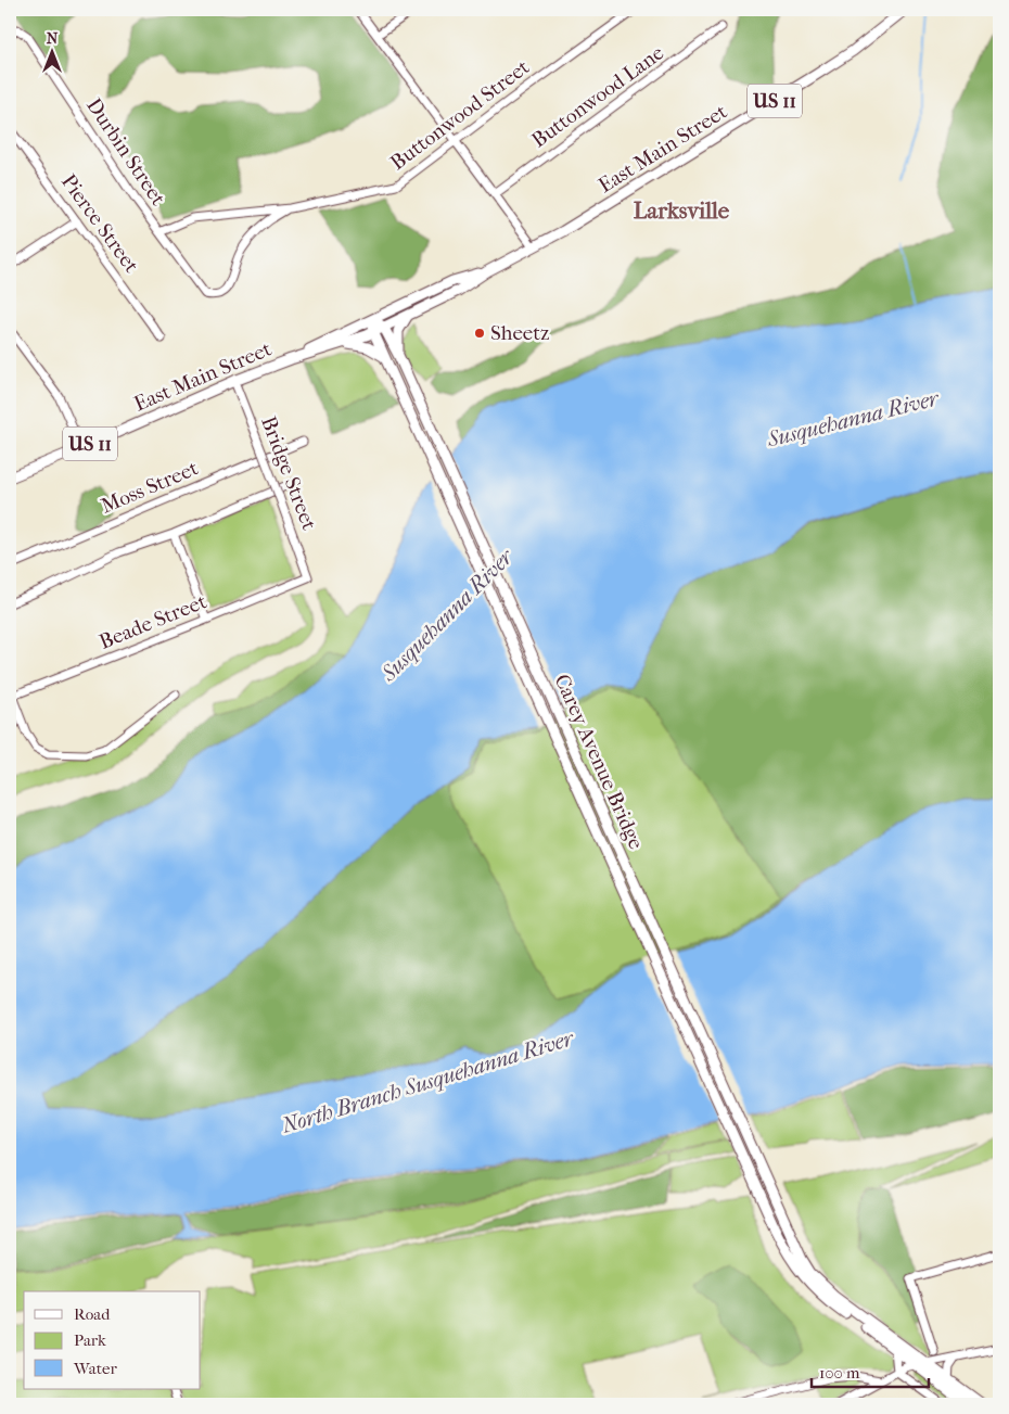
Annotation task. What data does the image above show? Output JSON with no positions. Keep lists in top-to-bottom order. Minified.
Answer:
{"streets":{"main road":["US 11","East Main Street","Carey Avenue Bridge"],"street":["Buttonwood Lane","Buttonwood Street","Durbin Street","Pierce Street","Bridge Street","Moss Street","Beade Street"]},"crossings":[["Buttonwood Street","Durbin Street"],["East Main Street","Bridge Street"],["East Main Street","Carey Avenue Bridge"],["Bridge Street","Beade Street"]],"districts":["Larksville"],"water":["Susquehanna River","North Branch Susquehanna River"],"places":["Sheetz"],"legend":["Road","Park","Water"],"scale_bar":"100 m","north":"top"}
